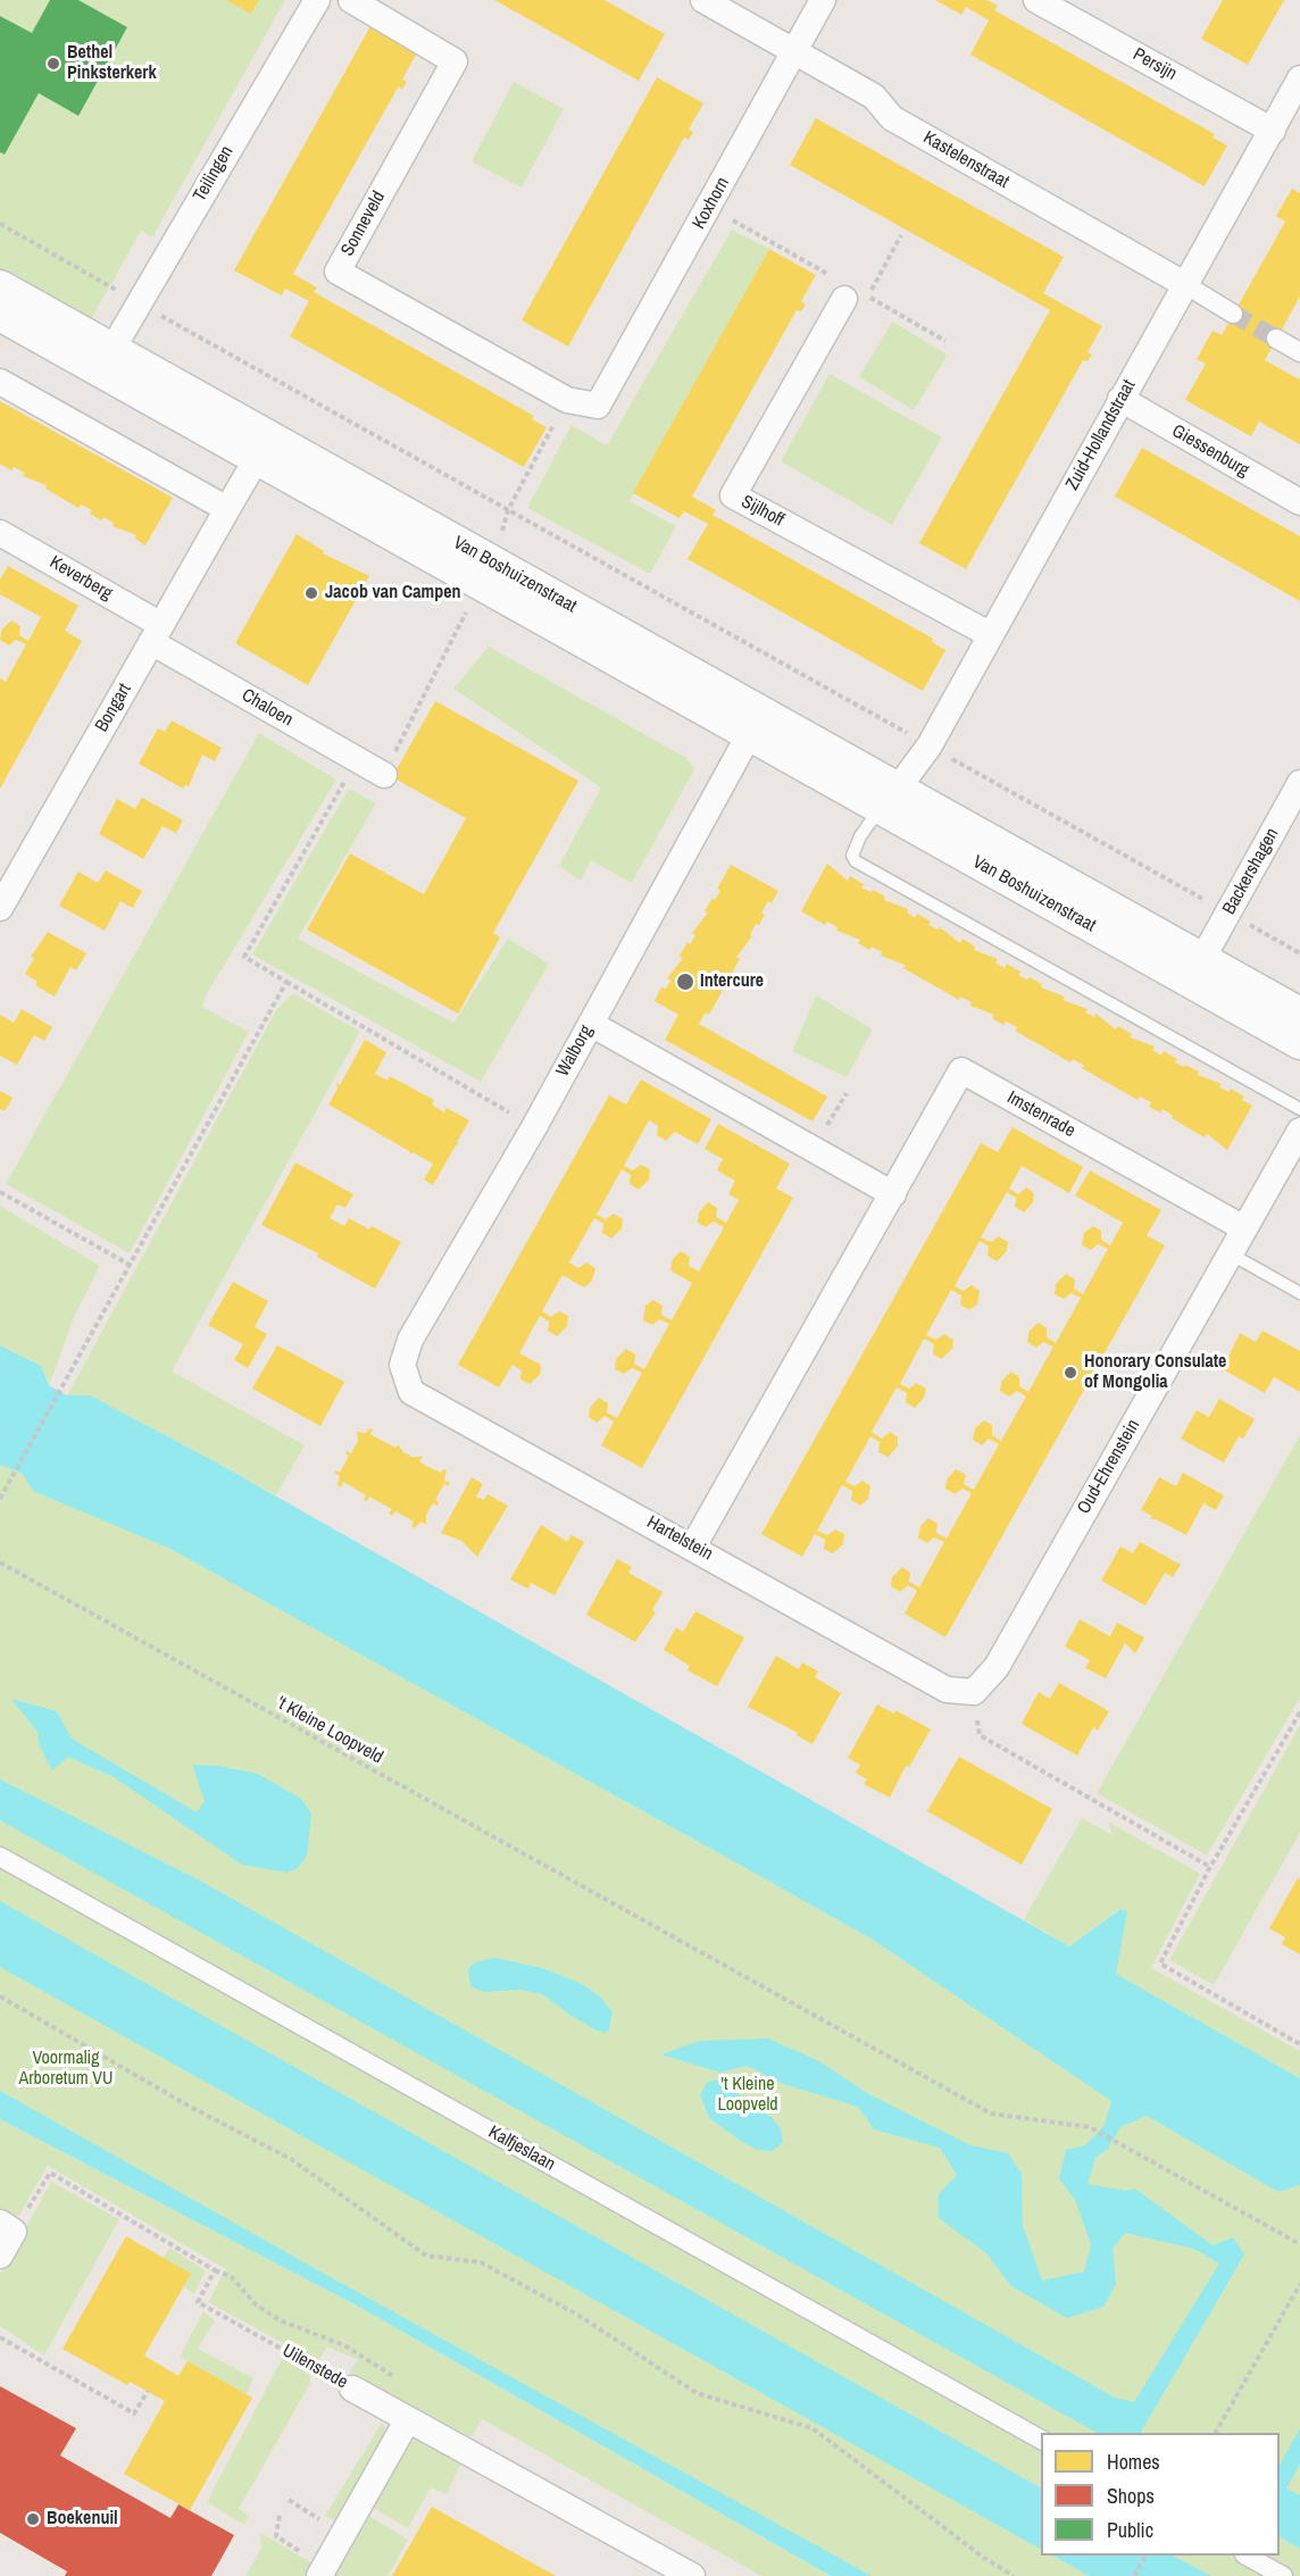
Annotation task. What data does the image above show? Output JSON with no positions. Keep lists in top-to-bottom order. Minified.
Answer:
{"streets":{"street":["Persijn","Kastelenstraat","Teilingen","Koxhorn","Sonneveld","Zuid-Hollandstraat","Giessenburg","Sijlhoff","Van Boshuizenstraat","Keverberg","Bongart","Chaloen","Backershagen","Walborg","Imstenrade","Oud-Ehrenstein","Hartelstein","Kalfjeslaan","Uilenstede"],"path":["'t Kleine Loopveld"]},"crossings":[["Persijn","Zuid-Hollandstraat"],["Kastelenstraat","Koxhorn"],["Kastelenstraat","Zuid-Hollandstraat"],["Teilingen","Van Boshuizenstraat"],["Koxhorn","Sonneveld"],["Zuid-Hollandstraat","Giessenburg"],["Zuid-Hollandstraat","Sijlhoff"],["Zuid-Hollandstraat","Van Boshuizenstraat"],["Van Boshuizenstraat","Backershagen"],["Van Boshuizenstraat","Walborg"],["Keverberg","Bongart"],["Keverberg","Chaloen"],["Bongart","Chaloen"],["Walborg","Hartelstein"],["Imstenrade","Oud-Ehrenstein"],["Imstenrade","Hartelstein"],["Oud-Ehrenstein","Hartelstein"]],"parks":["Voormalig Arboretum VU","'t Kleine Loopveld"],"places":["Bethel Pinksterkerk","Jacob van Campen","Intercure","Honorary Consulate of Mongolia","Boekenuil"],"legend":["Homes","Shops","Public"]}
